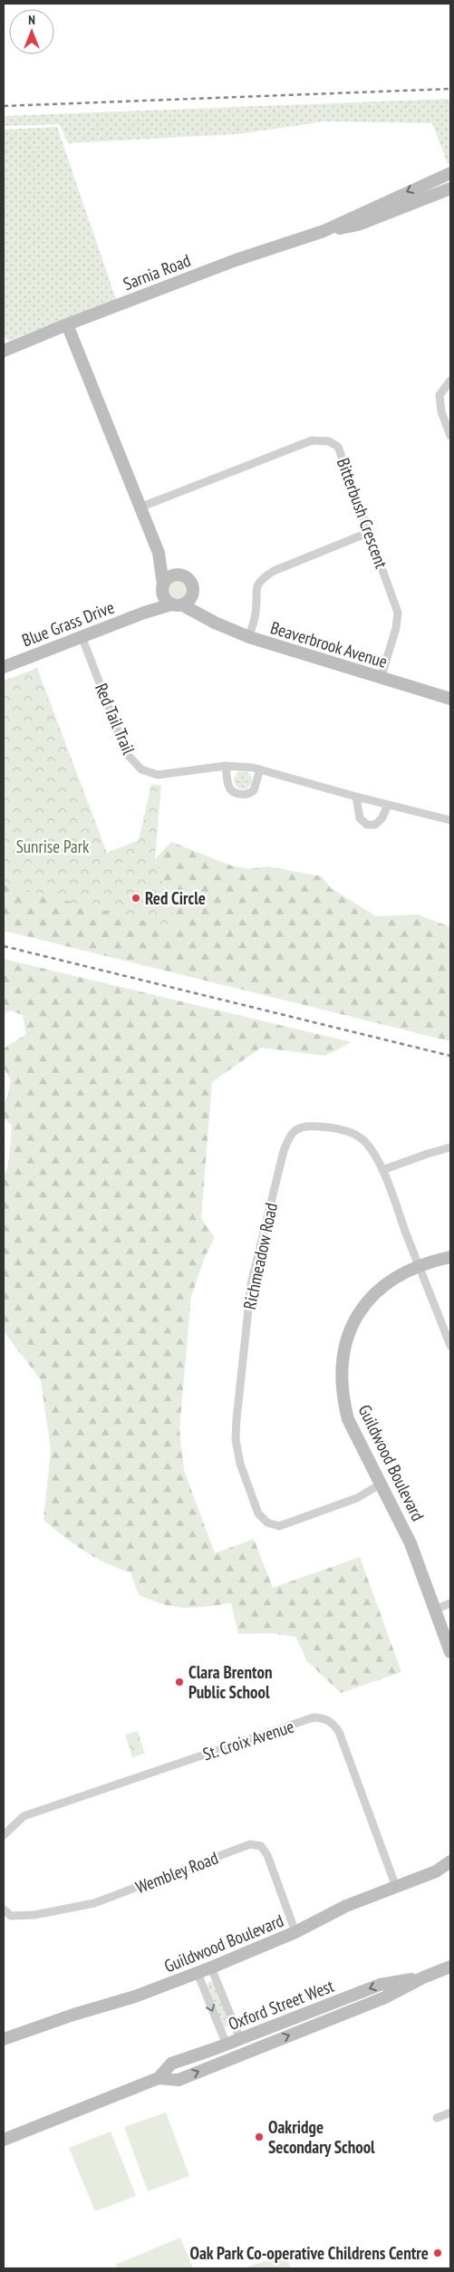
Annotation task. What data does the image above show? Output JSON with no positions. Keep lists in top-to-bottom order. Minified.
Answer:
{"streets":{"street":["Sarnia Road","Bitterbush Crescent","Blue Grass Drive","Beaverbrook Avenue","Red Tail Trail","Richmeadow Road","Guildwood Boulevard","St. Croix Avenue","Wembley Road","Oxford Street West"]},"crossings":[["Bitterbush Crescent","Beaverbrook Avenue"],["Blue Grass Drive","Beaverbrook Avenue"],["Blue Grass Drive","Red Tail Trail"],["Richmeadow Road","Guildwood Boulevard"],["Guildwood Boulevard","St. Croix Avenue"],["Guildwood Boulevard","Wembley Road"]],"parks":["Sunrise Park"],"places":["Red Circle","Clara Brenton Public School","Oakridge Secondary School","Oak Park Co-operative Childrens Centre"],"north":"top"}
